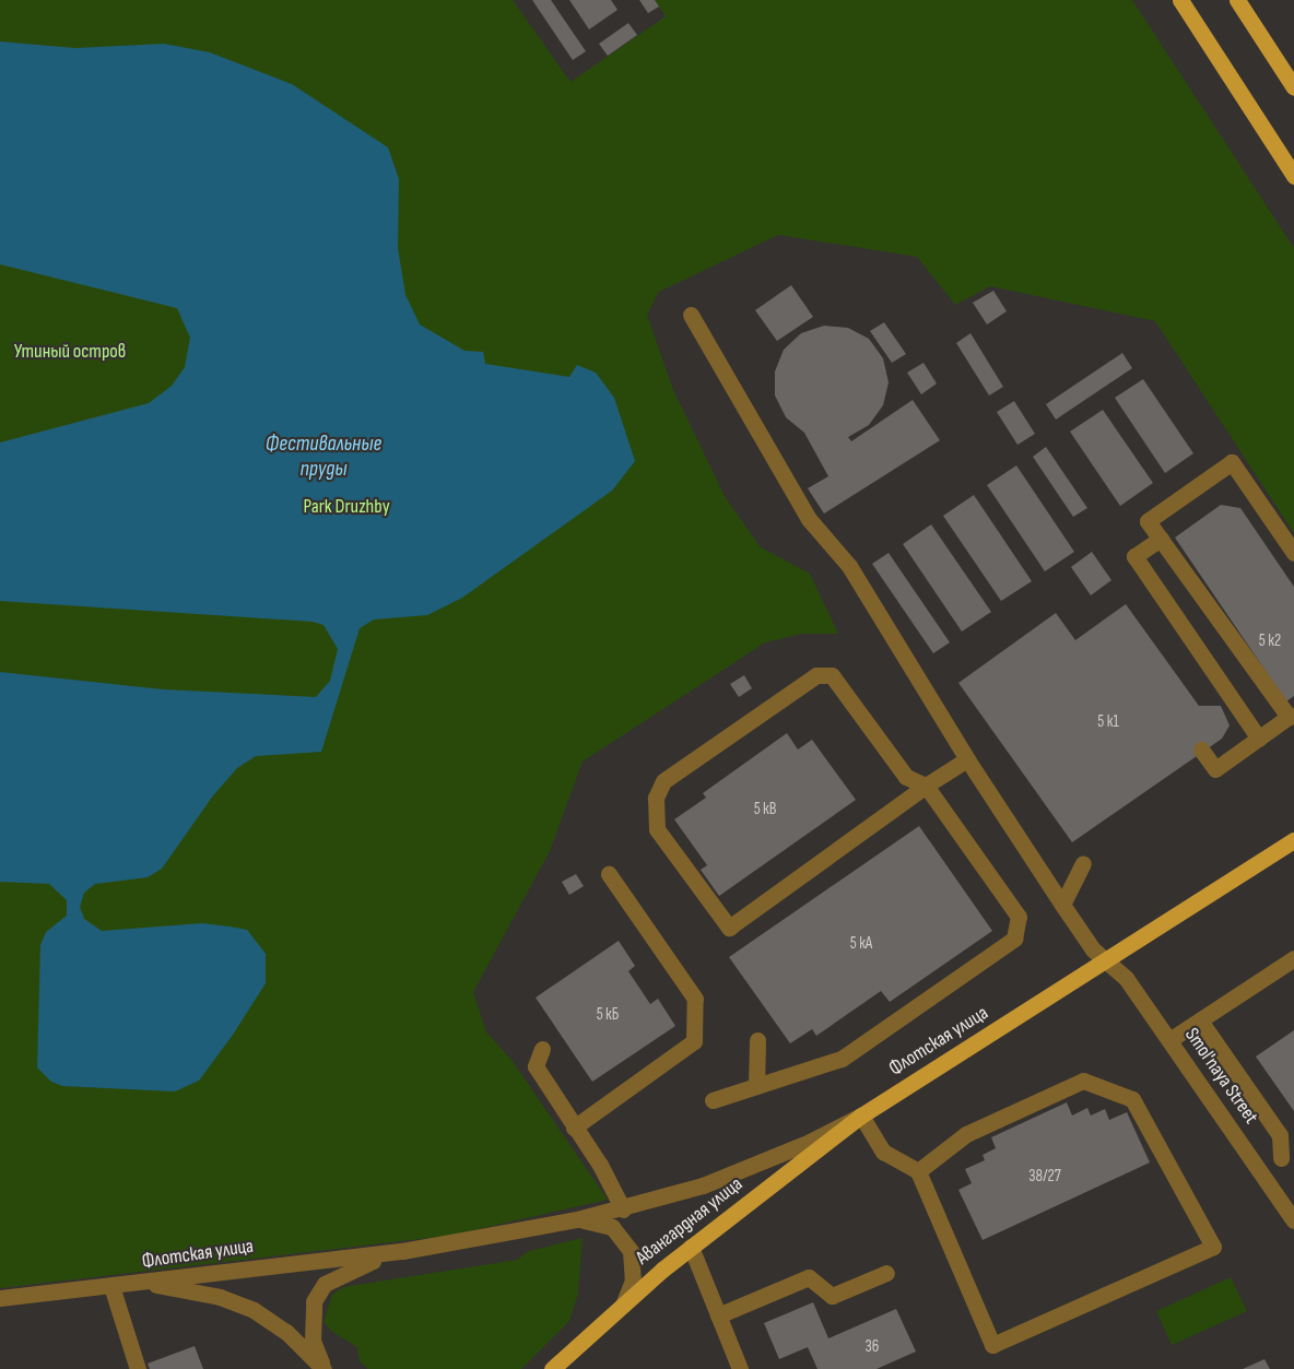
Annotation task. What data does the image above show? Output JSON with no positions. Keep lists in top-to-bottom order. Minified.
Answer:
{"streets":{"main road":["Флотская улица","Авангардная улица"],"street":["Smol'naya Street"]},"crossings":[["Флотская улица","Smol'naya Street"],["Флотская улица","Авангардная улица"]],"water":["Фестивальные пруды"],"parks":["Утиный остров","Park Druzhby"],"house_numbers":["5 к2","5 к1","5 кВ","5 кА","5 кБ","38/27","36"]}
